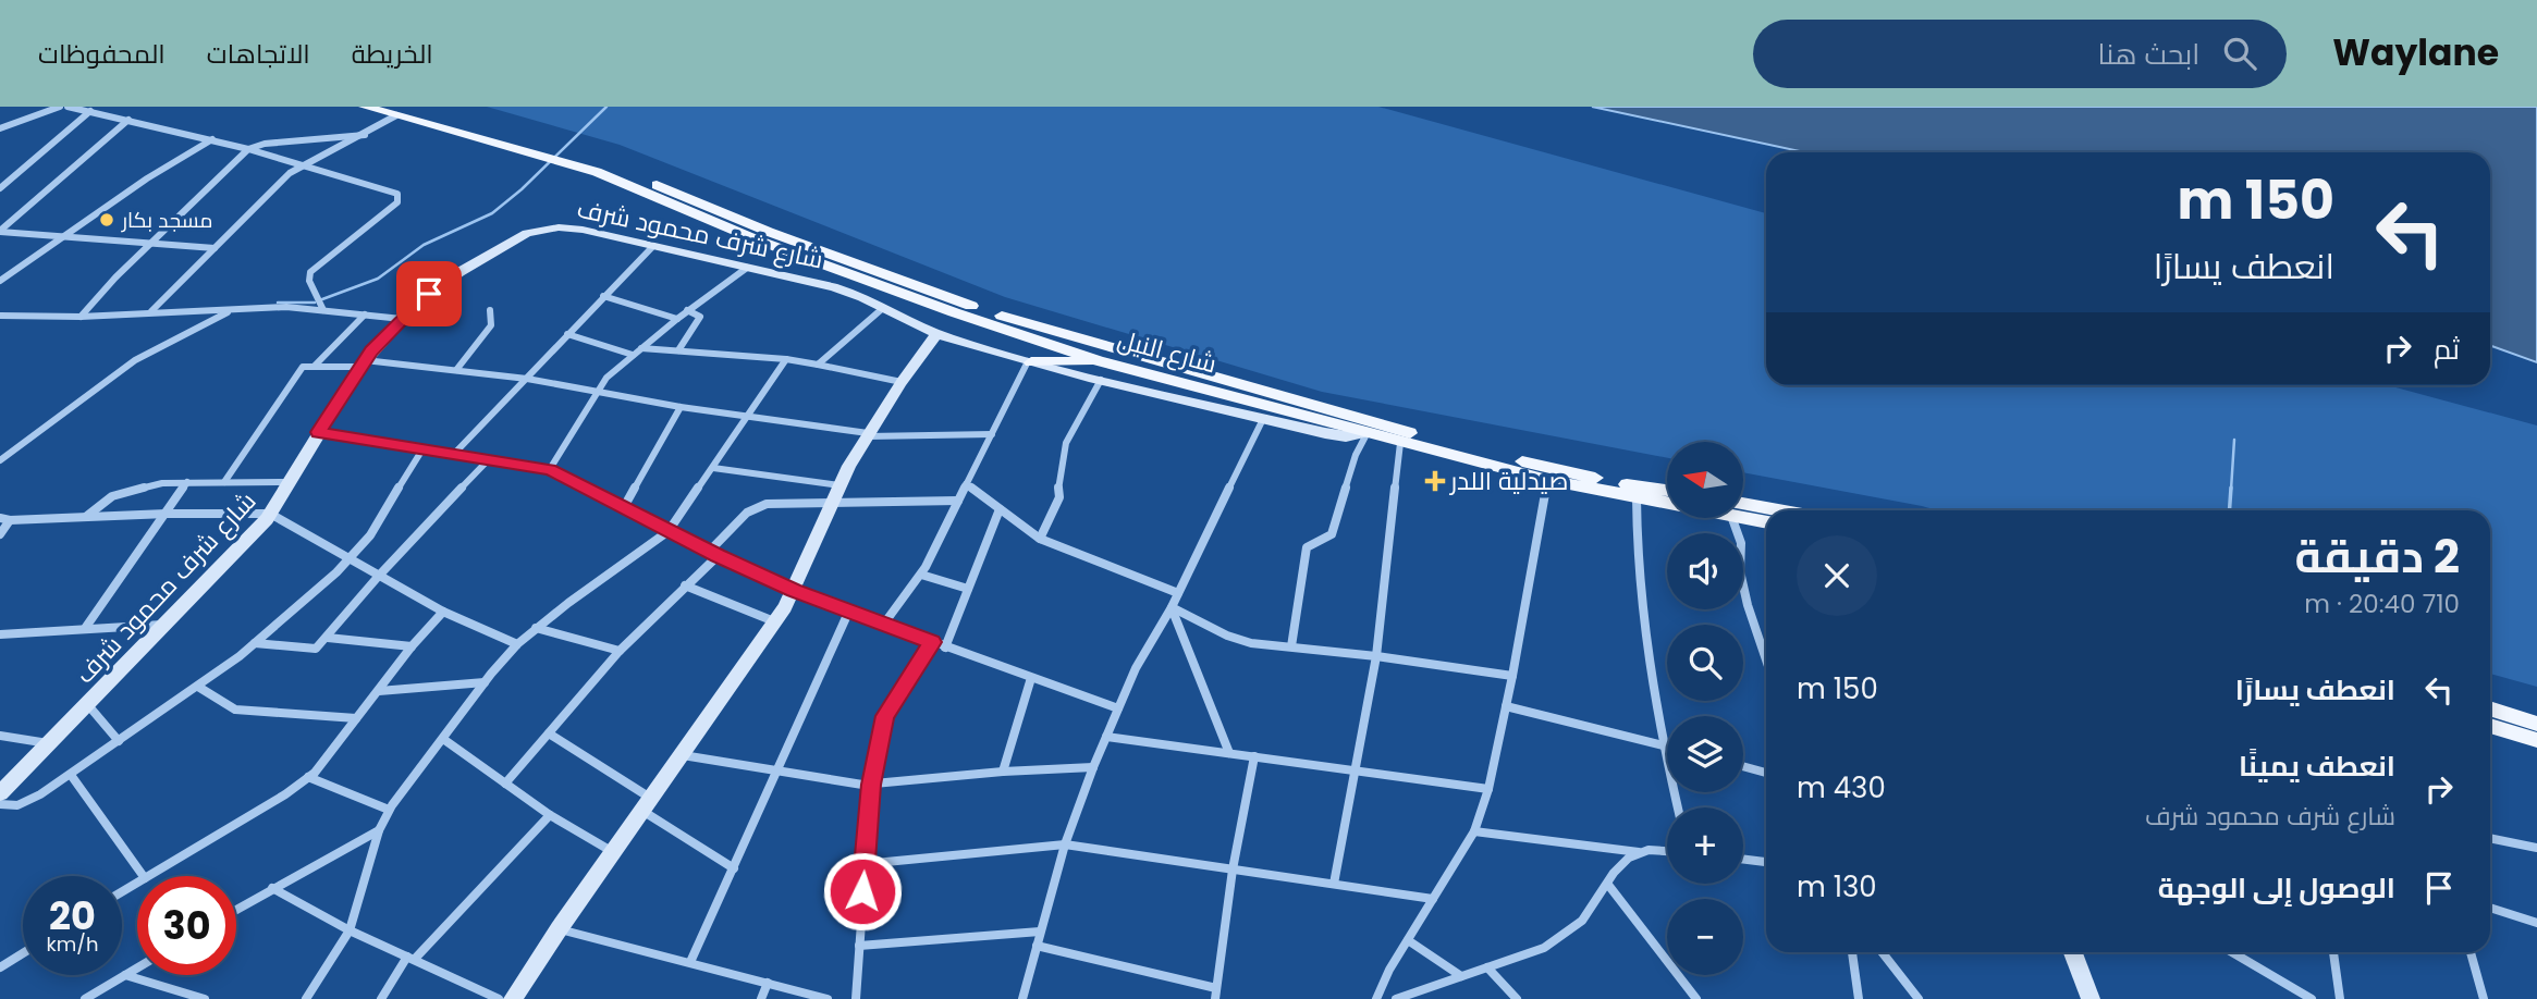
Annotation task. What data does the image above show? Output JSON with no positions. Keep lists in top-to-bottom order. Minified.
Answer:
{"streets":{"main road":["شارع النيل"],"street":["شارع شرف محمود شرف"]},"crossings":[["شارع شرف محمود شرف","شارع النيل"]],"places":{"other":["مسجد بكار"],"health":["صيدلية اللدر"]},"north":"left","page":{"header":"Waylane","search":"ابحث هنا","nav":["الخريطة","الاتجاهات","المحفوظات"],"turn":["150 m","انعطف يسارًا"],"then":"ثم","map_buttons":["+","−"],"heading":["2 دقيقة","710 m · 20:40"],"list":[{"name":"انعطف يسارًا","value":"150 m"},{"name":"انعطف يمينًا","note":"شارع شرف محمود شرف","value":"430 m"},{"name":"الوصول إلى الوجهة","value":"130 m"}],"speed":"20 km/h","limit":"30"}}
